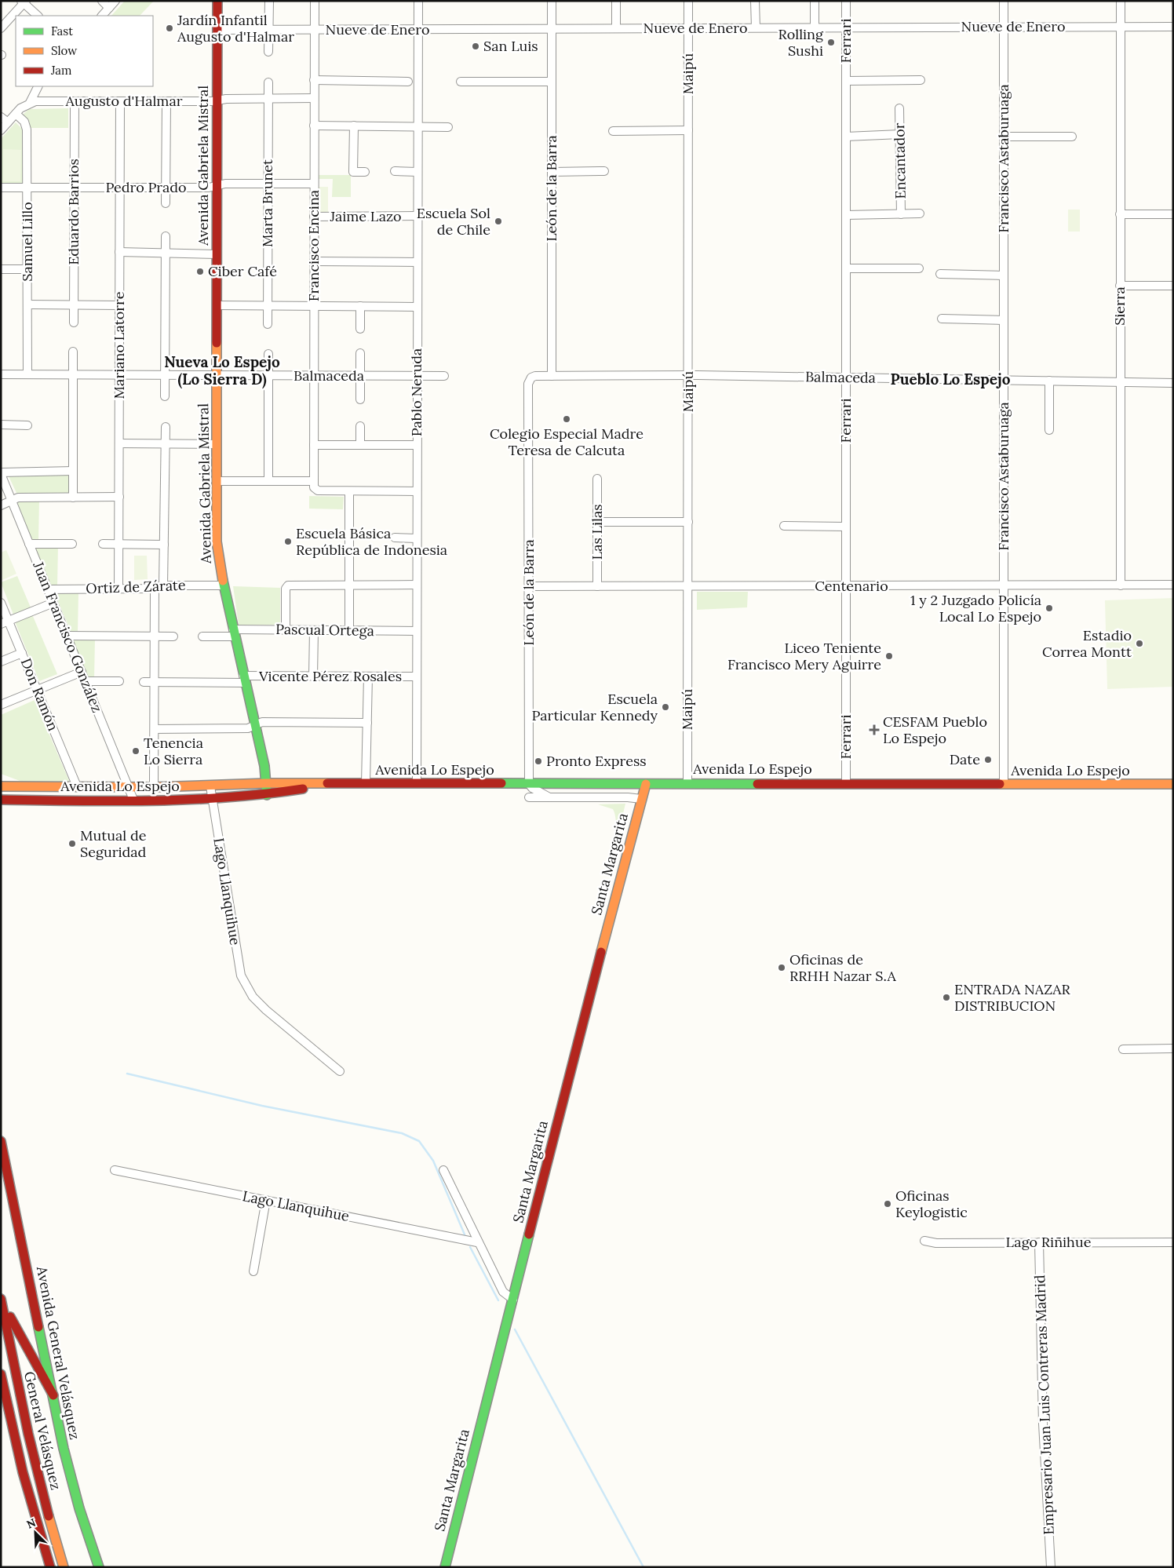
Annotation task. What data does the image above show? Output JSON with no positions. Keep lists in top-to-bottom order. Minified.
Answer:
{"streets":{"main road":["Avenida Gabriela Mistral","Avenida Lo Espejo","Santa Margarita","Avenida General Velásquez","General Velásquez"],"street":["Nueve de Enero","Ferrari","Maipú","Augusto d'Halmar","Francisco Astaburuaga","Encantador","Pedro Prado","León de la Barra","Marta Brunet","Eduardo Barrios","Jaime Lazo","Samuel Lillo","Francisco Encina","Sierra","Mariano Latorre","Balmaceda","Pablo Neruda","Las Lilas","Centenario","Ortiz de Zárate","Pascual Ortega","Juan Francisco González","Vicente Pérez Rosales","Don Ramón","Lago Llanquihue","Lago Riñihue","Empresario Juan Luis Contreras Madrid"]},"crossings":[["Nueve de Enero","Ferrari"],["Nueve de Enero","Maipú"],["Nueve de Enero","Francisco Astaburuaga"],["Nueve de Enero","Avenida Gabriela Mistral"],["Nueve de Enero","León de la Barra"],["Nueve de Enero","Francisco Encina"],["Nueve de Enero","Sierra"],["Nueve de Enero","Pablo Neruda"],["Ferrari","Balmaceda"],["Ferrari","Centenario"],["Ferrari","Avenida Lo Espejo"],["Maipú","Balmaceda"],["Maipú","Centenario"],["Maipú","Avenida Lo Espejo"],["Augusto d'Halmar","Avenida Gabriela Mistral"],["Augusto d'Halmar","Marta Brunet"],["Augusto d'Halmar","Eduardo Barrios"],["Augusto d'Halmar","Francisco Encina"],["Augusto d'Halmar","Mariano Latorre"],["Francisco Astaburuaga","Balmaceda"],["Francisco Astaburuaga","Centenario"],["Francisco Astaburuaga","Avenida Lo Espejo"],["Avenida Gabriela Mistral","Pedro Prado"],["Avenida Gabriela Mistral","Balmaceda"],["Avenida Gabriela Mistral","Ortiz de Zárate"],["Avenida Gabriela Mistral","Pascual Ortega"],["Avenida Gabriela Mistral","Vicente Pérez Rosales"],["Avenida Gabriela Mistral","Avenida Lo Espejo"],["Pedro Prado","Marta Brunet"],["Pedro Prado","Eduardo Barrios"],["Pedro Prado","Samuel Lillo"],["Pedro Prado","Francisco Encina"],["Pedro Prado","Mariano Latorre"],["León de la Barra","Balmaceda"],["León de la Barra","Centenario"],["León de la Barra","Avenida Lo Espejo"],["Jaime Lazo","Francisco Encina"],["Jaime Lazo","Pablo Neruda"],["Samuel Lillo","Balmaceda"],["Francisco Encina","Balmaceda"],["Sierra","Balmaceda"],["Sierra","Centenario"],["Mariano Latorre","Balmaceda"],["Mariano Latorre","Ortiz de Zárate"],["Balmaceda","Pablo Neruda"],["Pablo Neruda","Pascual Ortega"],["Pablo Neruda","Vicente Pérez Rosales"],["Pablo Neruda","Avenida Lo Espejo"],["Las Lilas","Centenario"],["Ortiz de Zárate","Juan Francisco González"],["Juan Francisco González","Avenida Lo Espejo"],["Don Ramón","Avenida Lo Espejo"],["Avenida Lo Espejo","Santa Margarita"],["Avenida Lo Espejo","Lago Llanquihue"],["Lago Riñihue","Empresario Juan Luis Contreras Madrid"]],"districts":["Nueva Lo Espejo (Lo Sierra D)","Pueblo Lo Espejo"],"places":{"other":["Jardín Infantil Augusto d'Halmar","Rolling Sushi","San Luis","Escuela Sol de Chile","Ciber Café","Colegio Especial Madre Teresa de Calcuta","Escuela Básica República de Indonesia","1 y 2 Juzgado Policía Local Lo Espejo","Estadio Correa Montt","Liceo Teniente Francisco Mery Aguirre","Escuela Particular Kennedy","Tenencia Lo Sierra","Date","Pronto Express","Mutual de Seguridad","Oficinas de RRHH Nazar S.A","ENTRADA NAZAR DISTRIBUCION","Oficinas Keylogistic"],"health":["CESFAM Pueblo Lo Espejo"]},"legend":["Fast","Slow","Jam"],"north":"top left"}
